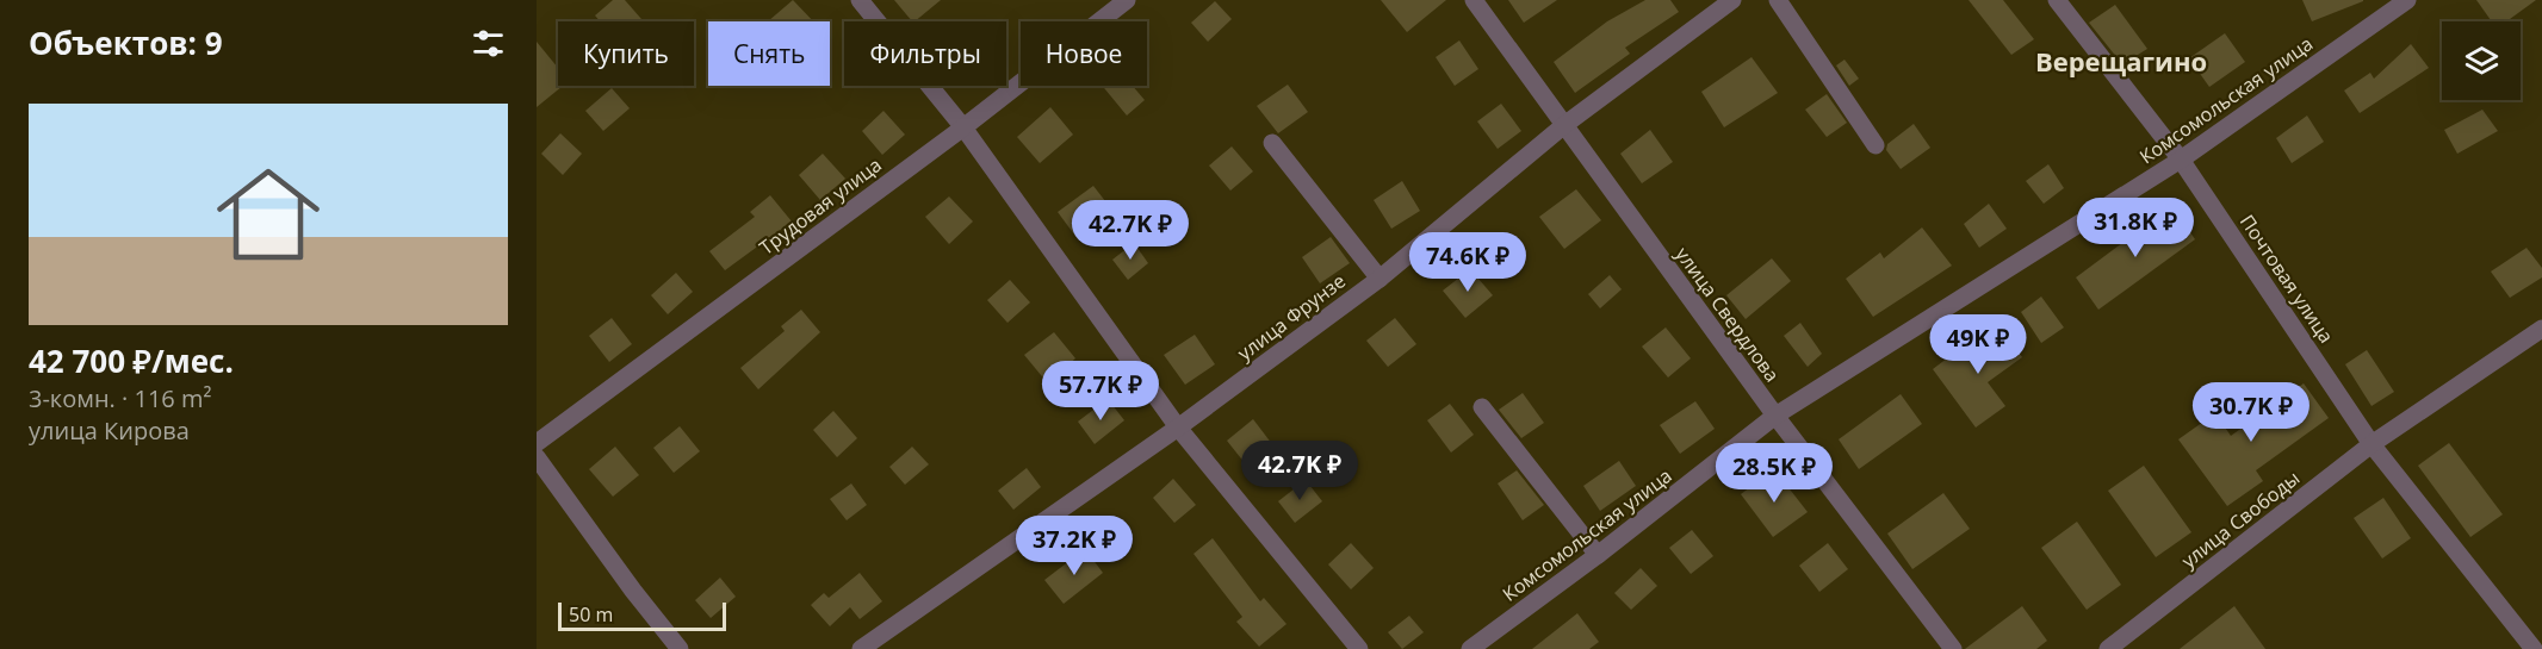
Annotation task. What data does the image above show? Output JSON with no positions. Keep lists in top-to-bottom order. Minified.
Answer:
{"streets":{"street":["Комсомольская улица","Трудовая улица","Почтовая улица","улица Свердлова","улица Фрунзе","улица Свободы"]},"crossings":[["Комсомольская улица","Почтовая улица"],["Комсомольская улица","улица Свердлова"],["Почтовая улица","улица Свободы"],["улица Свердлова","улица Фрунзе"]],"districts":["Верещагино"],"scale_bar":"50 m","page":{"heading":"Объектов: 9","chip":["Купить","Снять","Фильтры","Новое"],"list":[{"name":"42 700 ₽/мес.","note":"3-комн. · 116 m² · улица Кирова"}],"price":["31.8K ₽","42.7K ₽","74.6K ₽","49K ₽","57.7K ₽","30.7K ₽","42.7K ₽","28.5K ₽","37.2K ₽"],"scale":"50 m"}}
